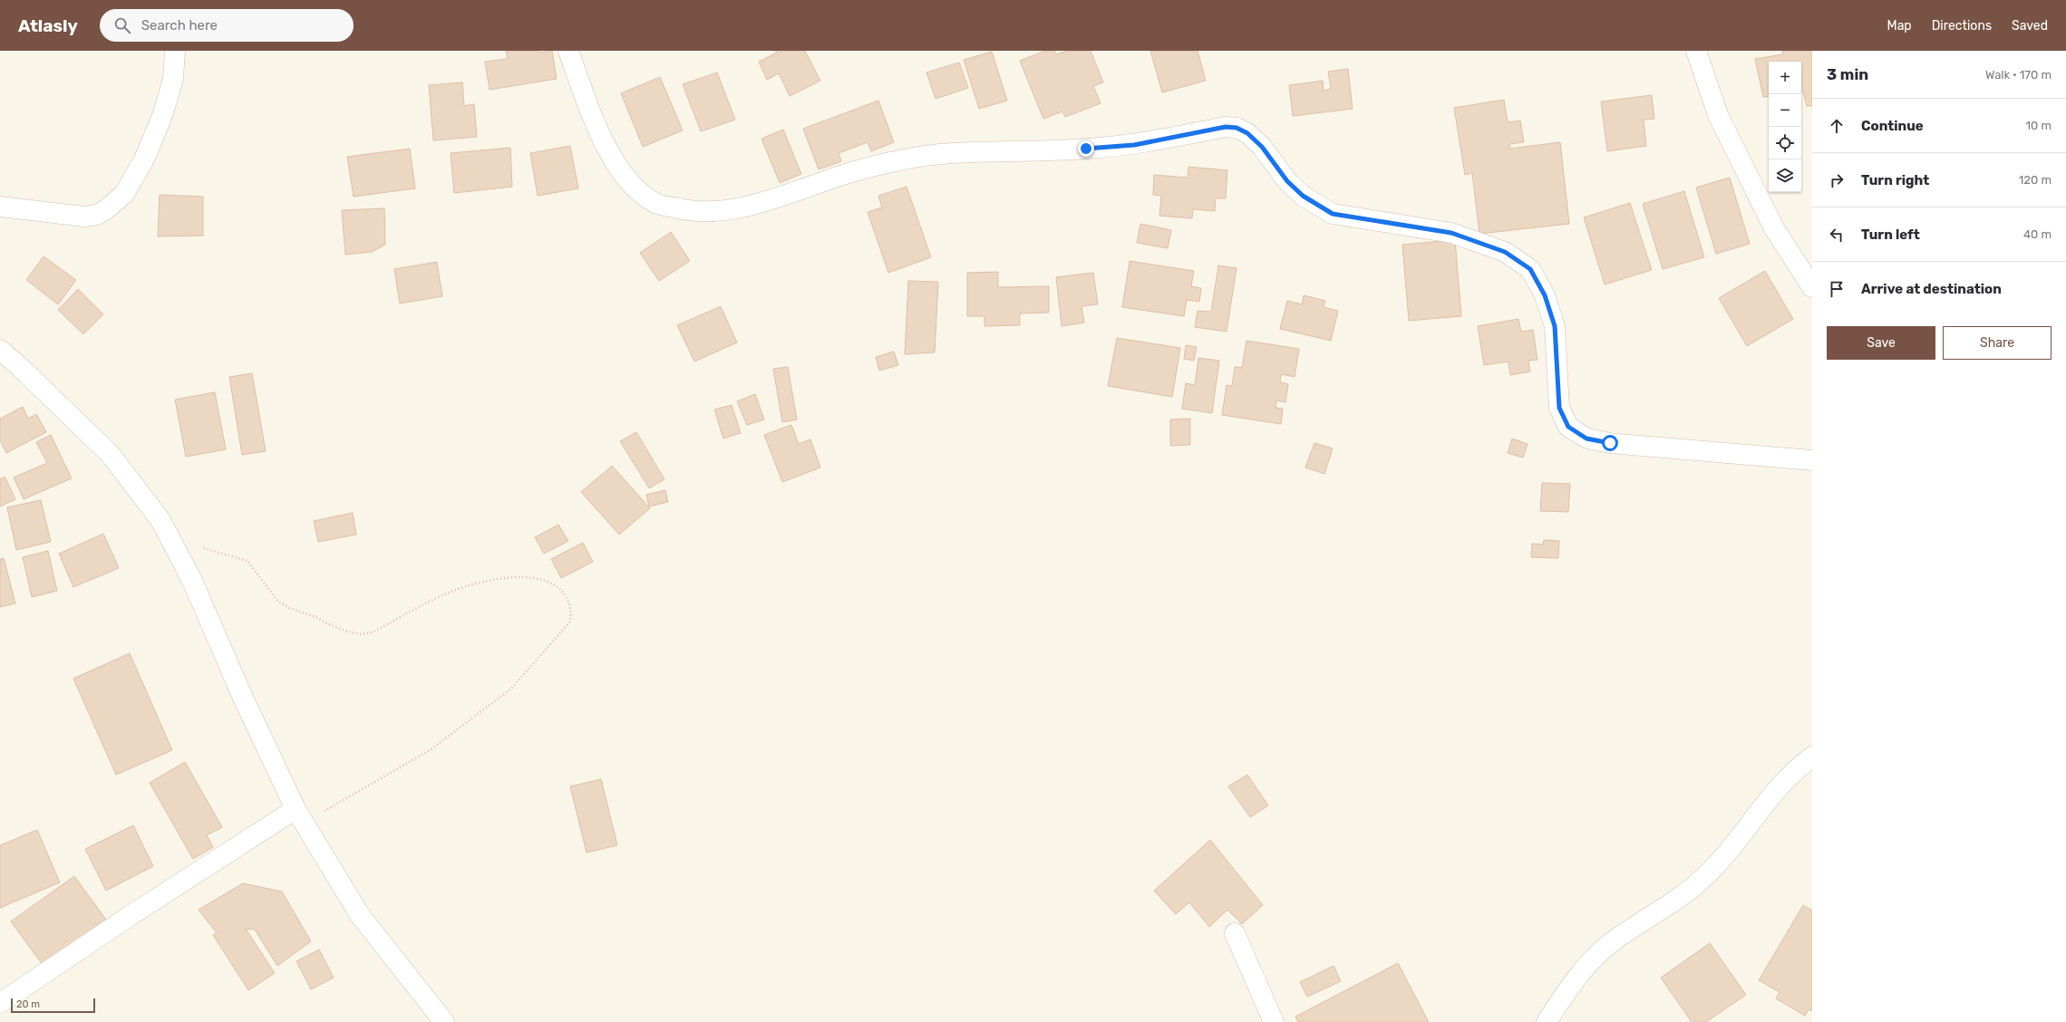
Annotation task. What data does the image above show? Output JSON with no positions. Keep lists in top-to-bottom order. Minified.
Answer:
{"scale_bar":"20 m","page":{"header":"Atlasly","search":"Search here","nav":["Map","Directions","Saved"],"heading":["3 min","Walk · 170 m"],"map_buttons":["+","−"],"list":[["Continue","10 m"],["Turn right","120 m"],["Turn left","40 m"],"Arrive at destination"],"buttons":["Save","Share"],"scale":"20 m"}}
